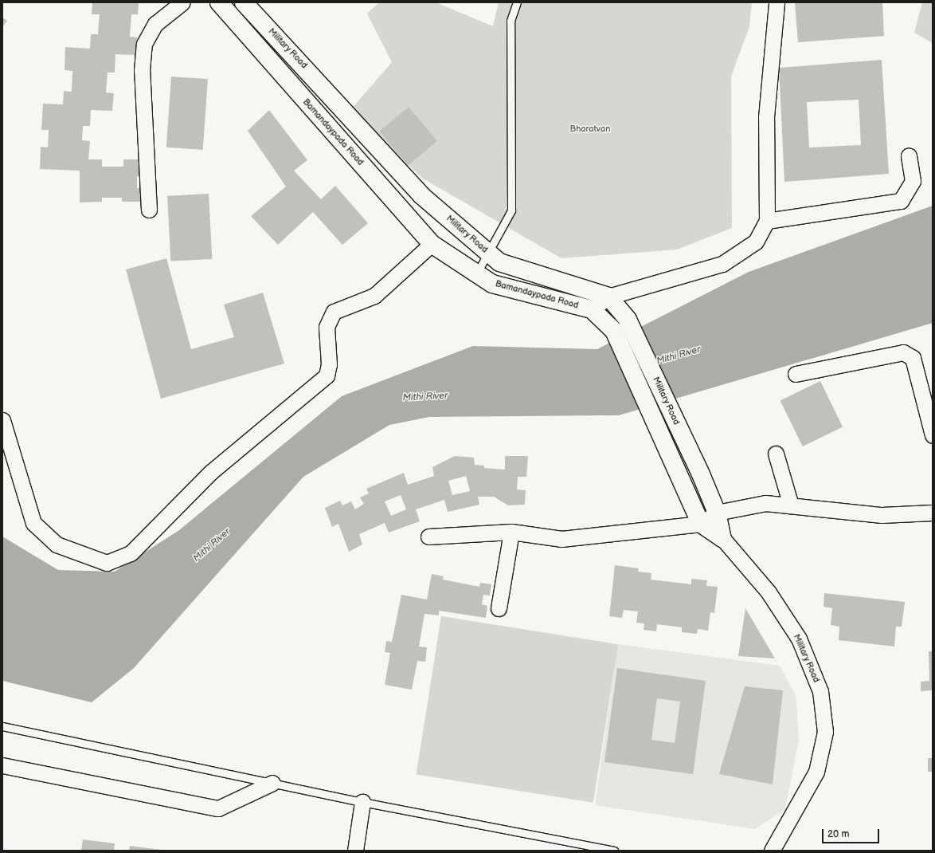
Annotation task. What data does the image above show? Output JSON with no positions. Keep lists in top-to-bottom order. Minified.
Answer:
{"streets":{"street":["Military Road","Bamandaypada Road"]},"water":["Mithi River"],"parks":["Bharatvan"],"scale_bar":"20 m"}
